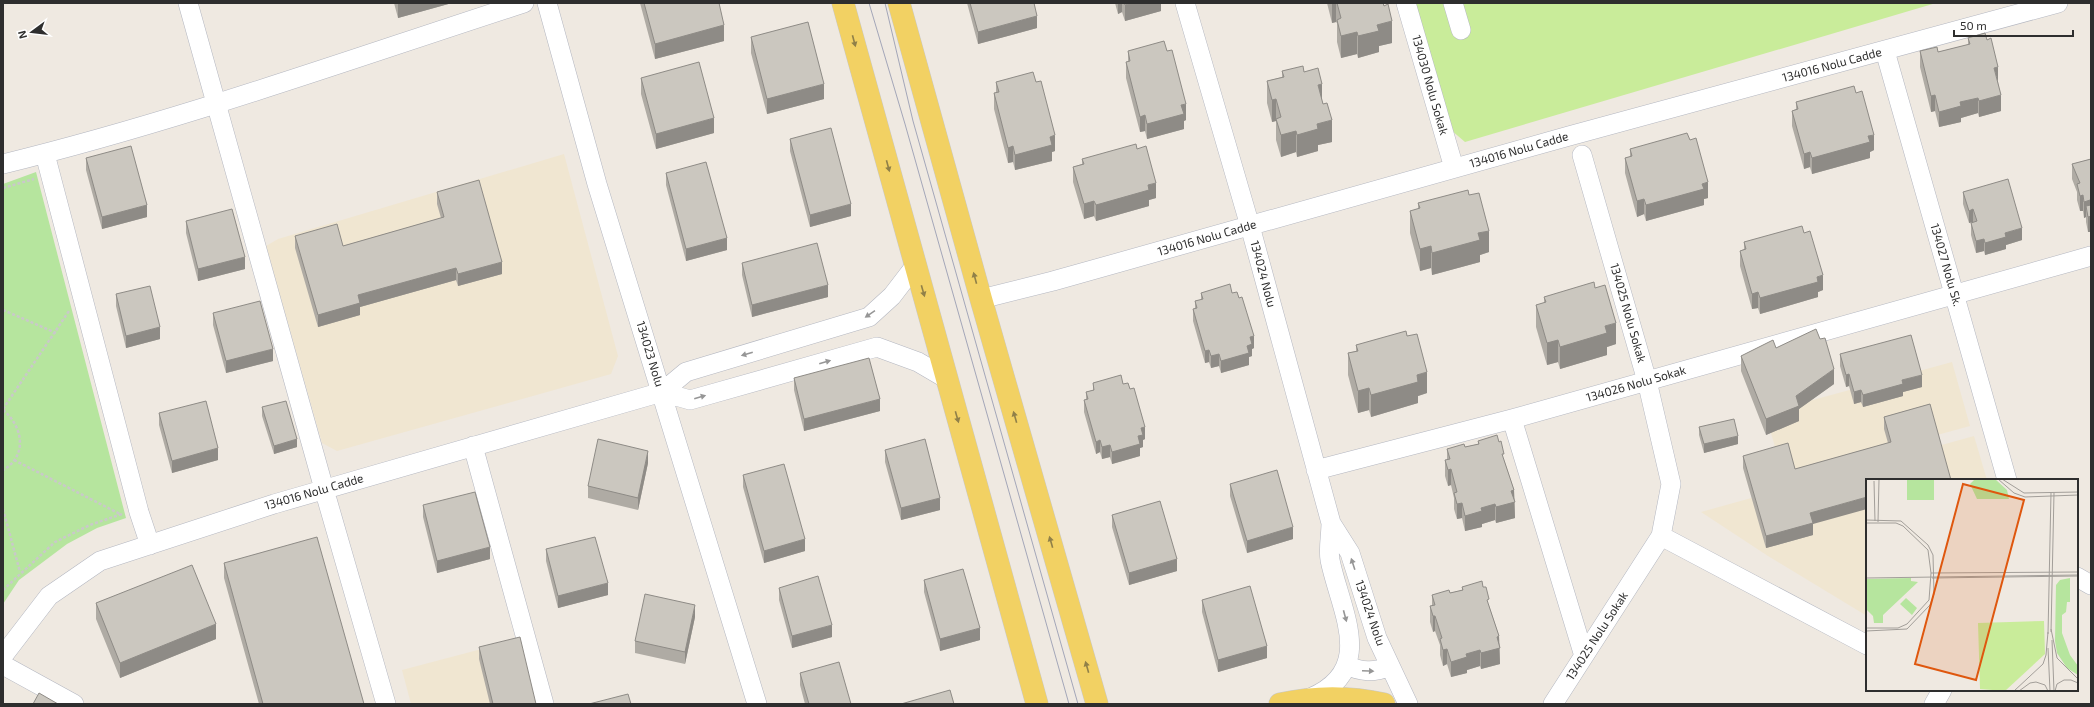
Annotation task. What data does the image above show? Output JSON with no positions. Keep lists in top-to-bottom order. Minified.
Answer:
{"streets":{"street":["134016 Nolu Cadde","134030 Nolu Sokak","134027 Nolu Sk.","134024 Nolu","134025 Nolu Sokak","134023 Nolu","134026 Nolu Sokak"]},"crossings":[["134016 Nolu Cadde","134030 Nolu Sokak"],["134016 Nolu Cadde","134027 Nolu Sk."],["134016 Nolu Cadde","134024 Nolu"],["134016 Nolu Cadde","134023 Nolu"],["134027 Nolu Sk.","134026 Nolu Sokak"],["134024 Nolu","134026 Nolu Sokak"],["134025 Nolu Sokak","134026 Nolu Sokak"]],"scale_bar":"50 m","north":"left"}
